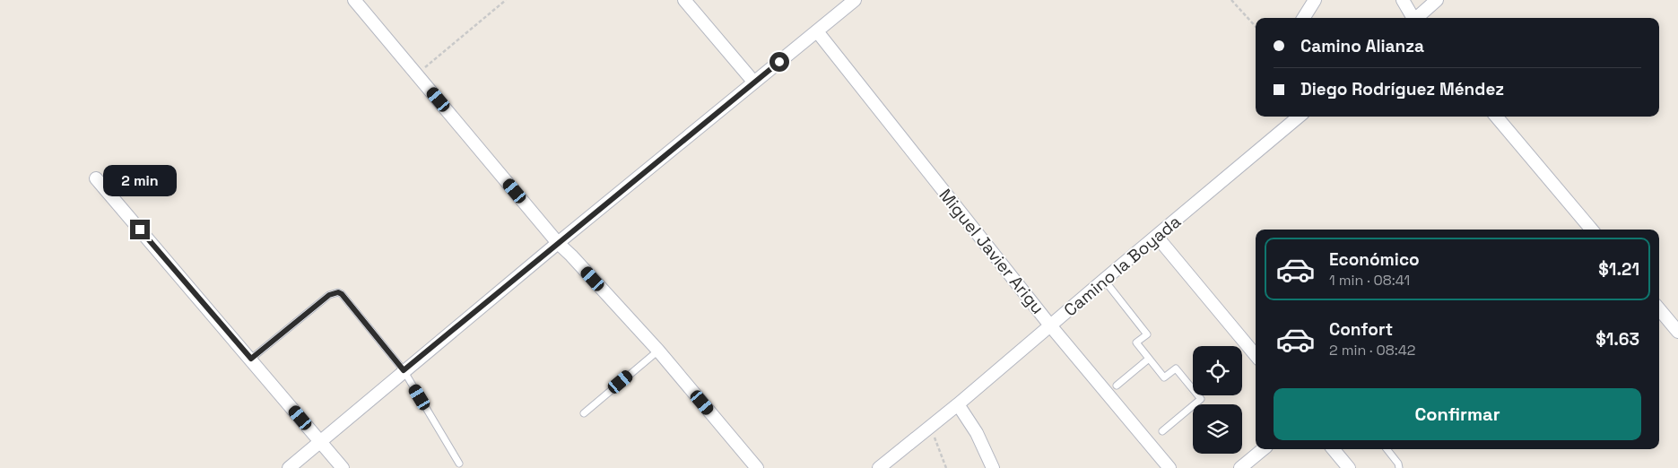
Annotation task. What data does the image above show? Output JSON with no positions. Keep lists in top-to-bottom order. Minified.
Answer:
{"streets":{"street":["Miguel Javier Arigu","Camino la Boyada"]},"crossings":[["Miguel Javier Arigu","Camino la Boyada"]],"page":{"banner":["Camino Alianza","Diego Rodríguez Méndez"],"bubble":"2 min","list":[{"name":"Económico","note":"1 min · 08:41","value":"$1.21"},{"name":"Confort","note":"2 min · 08:42","value":"$1.63"}],"buttons":"Confirmar"}}
